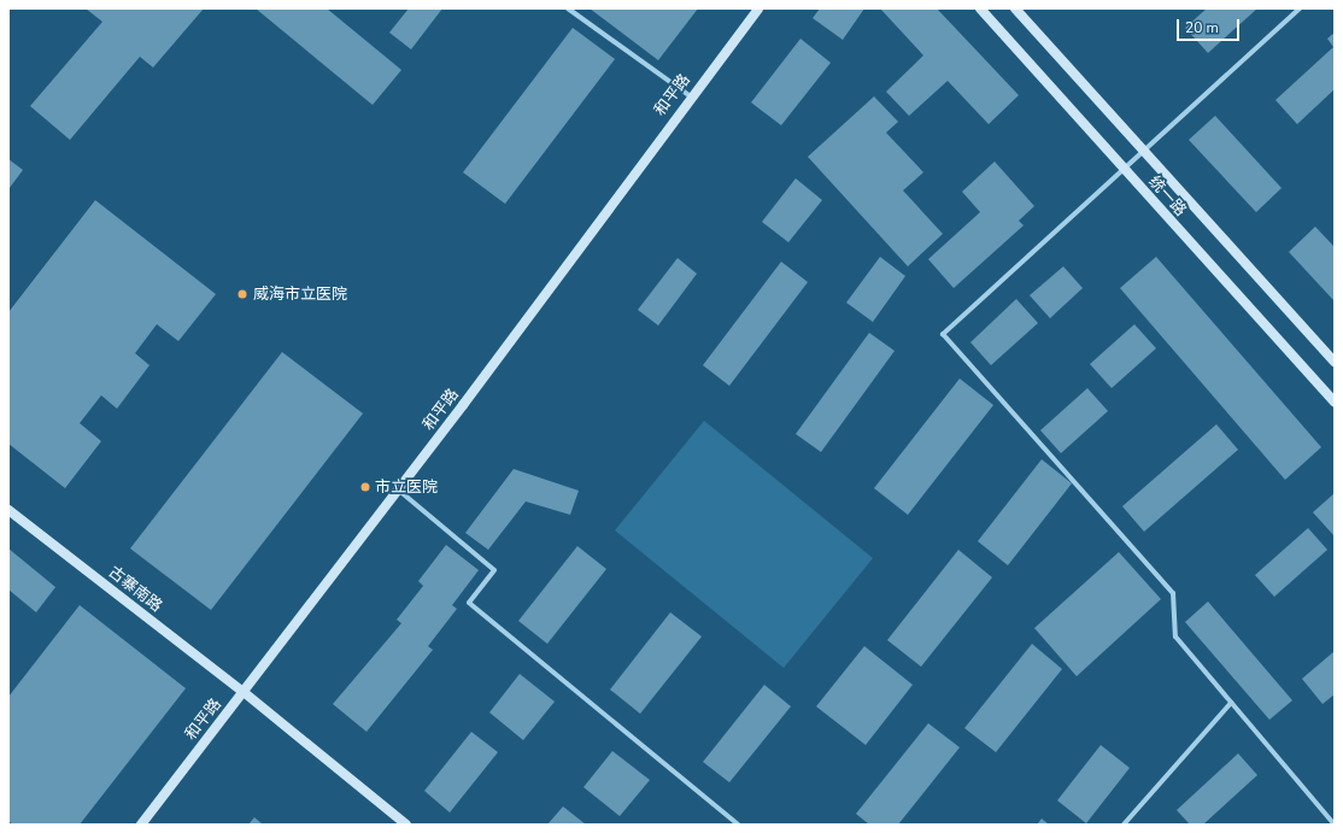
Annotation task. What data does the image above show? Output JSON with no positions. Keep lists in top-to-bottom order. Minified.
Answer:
{"streets":{"street":["和平路","统一路","古寨南路"]},"crossings":[["和平路","古寨南路"]],"places":["威海市立医院","市立医院"],"scale_bar":"20 m"}
